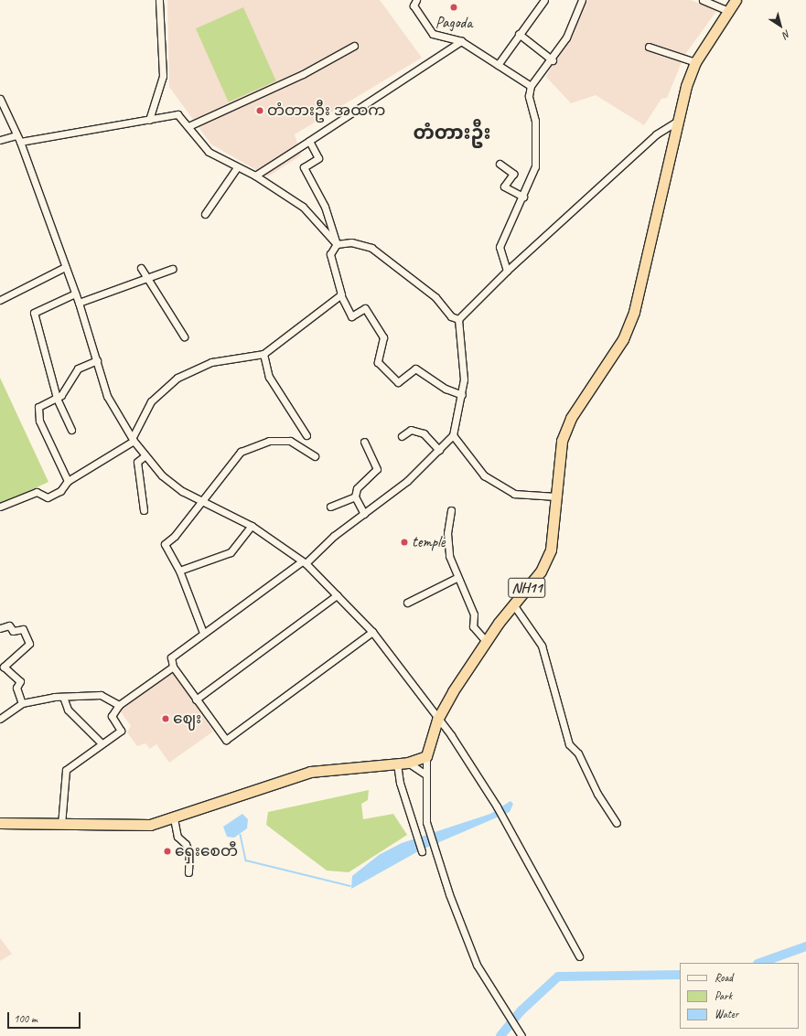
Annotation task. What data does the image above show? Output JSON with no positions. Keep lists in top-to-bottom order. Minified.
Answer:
{"streets":{"highway":["NH11"]},"districts":["တံတားဦး"],"places":["Pagoda","တံတားဦး အထက","temple","ဈေး","ရှေးစေတီ"],"legend":["Road","Park","Water"],"scale_bar":"100 m","north":"bottom right"}
